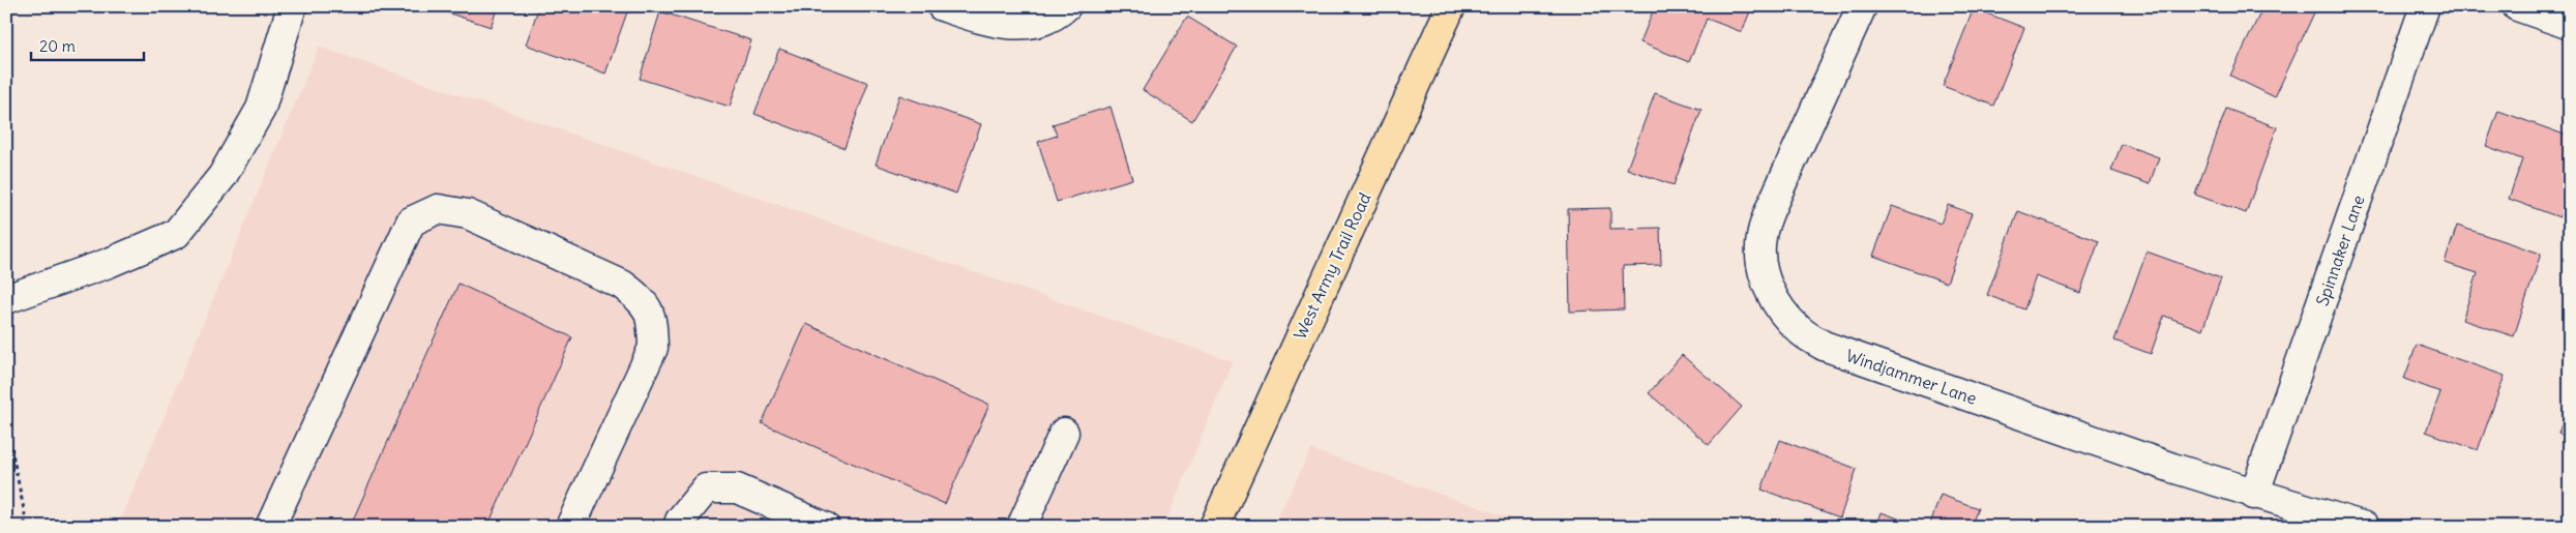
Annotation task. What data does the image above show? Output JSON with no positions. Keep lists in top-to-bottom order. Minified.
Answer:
{"streets":{"main road":["West Army Trail Road"],"street":["Spinnaker Lane","Windjammer Lane"]},"crossings":[["Spinnaker Lane","Windjammer Lane"]],"scale_bar":"20 m"}
